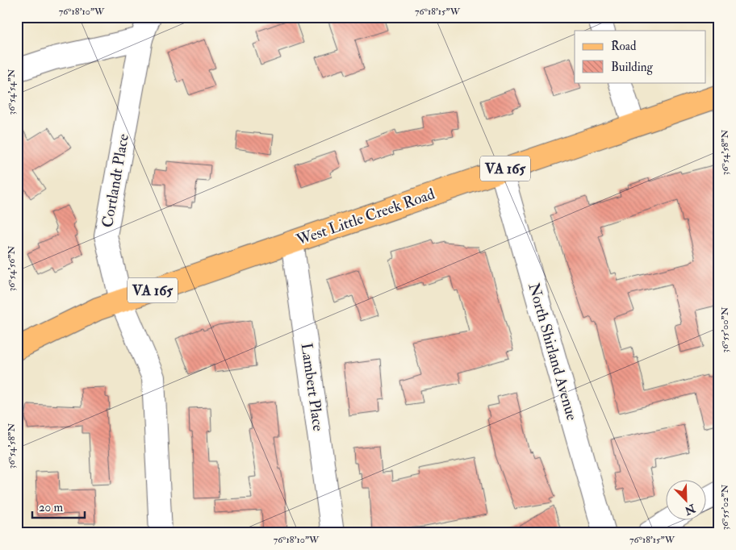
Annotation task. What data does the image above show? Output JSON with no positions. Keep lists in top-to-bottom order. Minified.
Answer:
{"streets":{"main road":["VA 165","West Little Creek Road"],"street":["Cortlandt Place","North Shirland Avenue","Lambert Place"]},"crossings":[["Cortlandt Place","West Little Creek Road"],["West Little Creek Road","North Shirland Avenue"],["West Little Creek Road","Lambert Place"]],"legend":["Road","Building"],"scale_bar":"20 m","north":"bottom right","coordinates":["76°18'10\"W","76°18'15\"W","36°54'54\"N","36°54'58\"N","36°54'56\"N","36°55'00\"N","36°55'02\"N"]}
